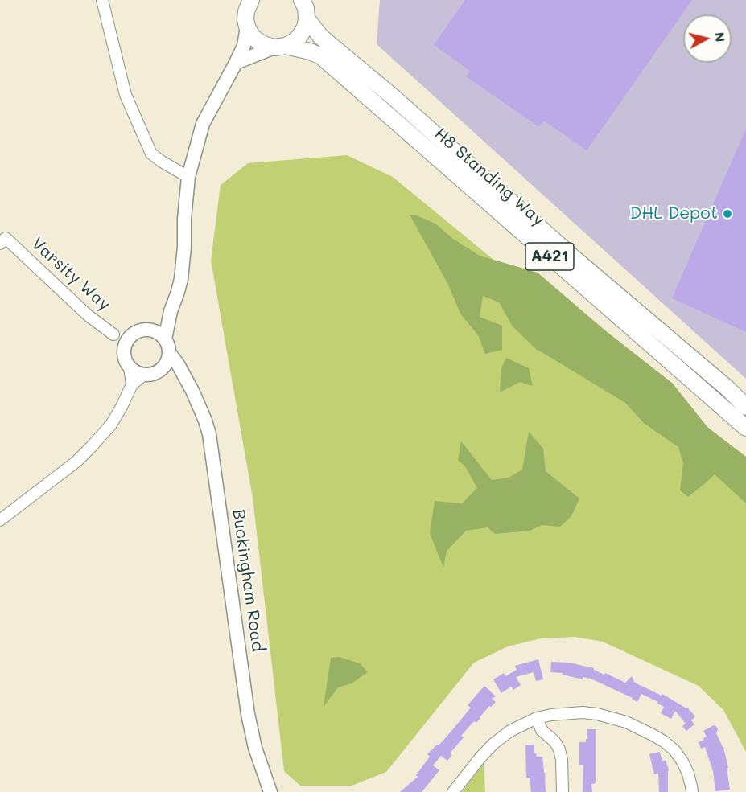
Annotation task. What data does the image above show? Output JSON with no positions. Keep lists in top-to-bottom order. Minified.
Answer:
{"streets":{"highway":["H8 Standing Way","A421"],"main road":["Buckingham Road"],"street":["Varsity Way"]},"crossings":[["H8 Standing Way","A421"]],"places":["DHL Depot"],"north":"right"}
